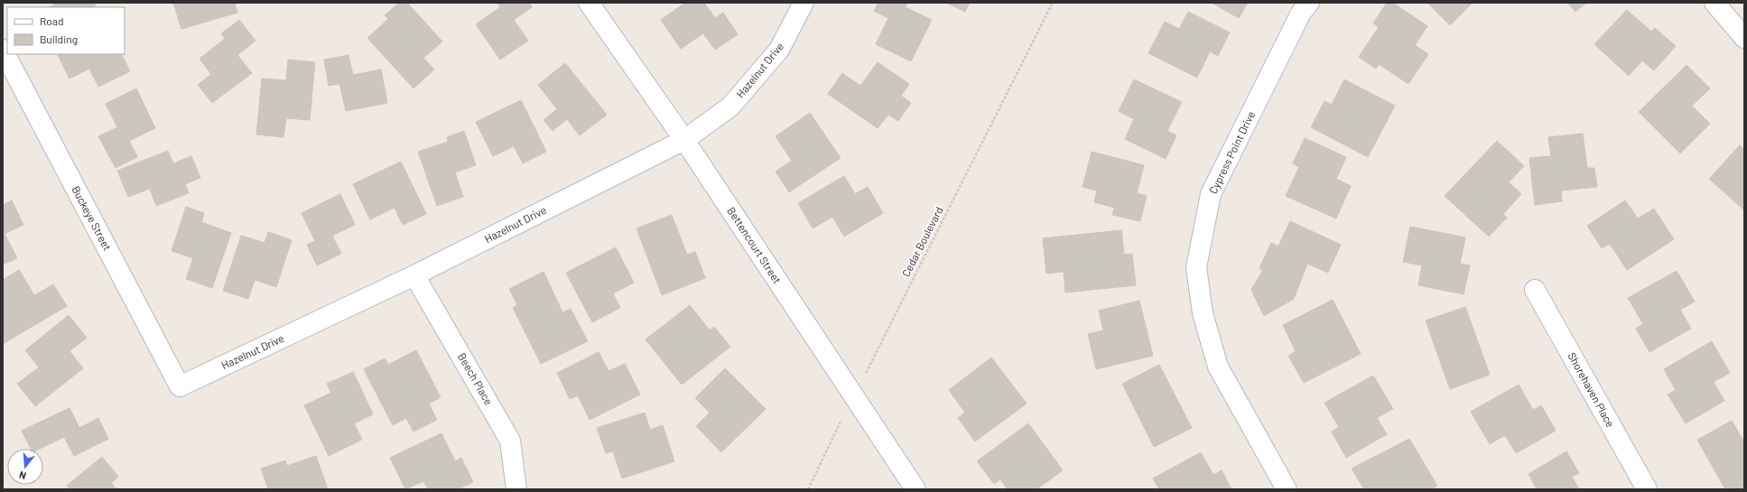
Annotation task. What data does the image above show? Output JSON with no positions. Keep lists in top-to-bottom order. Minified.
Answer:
{"streets":{"street":["Hazelnut Drive","Cypress Point Drive","Buckeye Street","Bettencourt Street","Beech Place","Shorehaven Place"],"path":["Cedar Boulevard"]},"crossings":[["Hazelnut Drive","Buckeye Street"],["Hazelnut Drive","Bettencourt Street"],["Hazelnut Drive","Beech Place"],["Cedar Boulevard","Bettencourt Street"]],"legend":["Road","Building"],"north":"bottom"}
